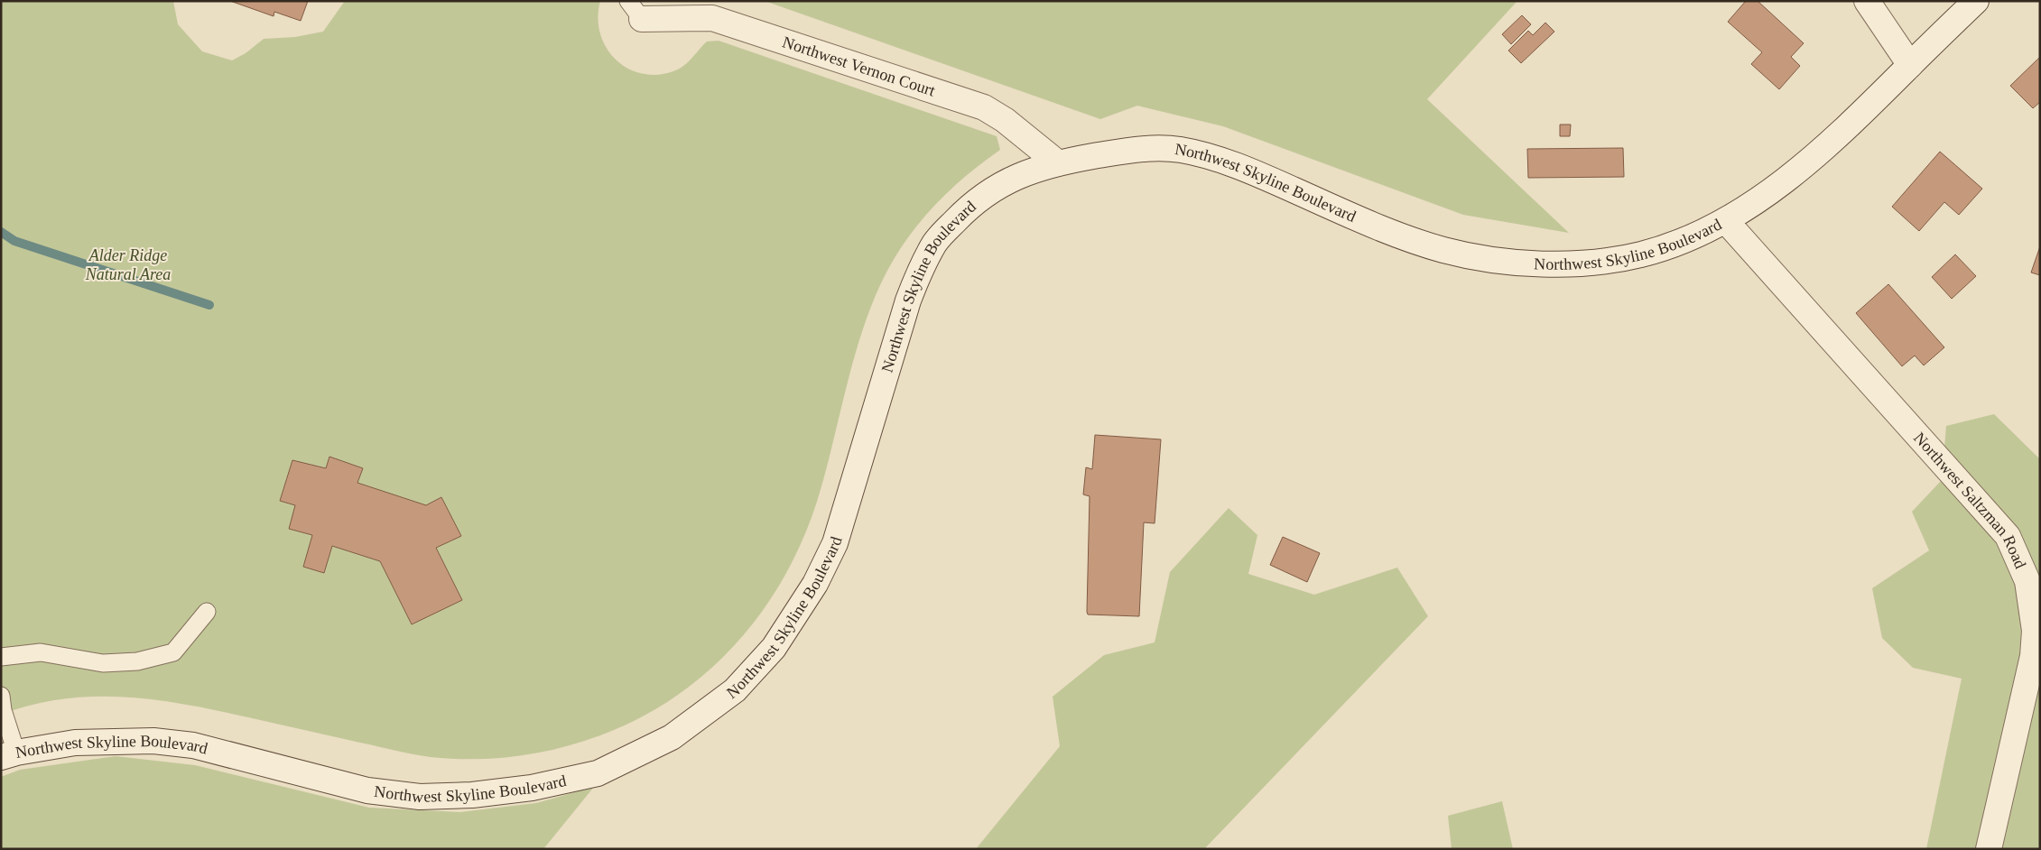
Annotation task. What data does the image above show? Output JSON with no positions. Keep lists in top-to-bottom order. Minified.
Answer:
{"streets":{"main road":["Northwest Vernon Court","Northwest Skyline Boulevard","Northwest Saltzman Road"]},"crossings":[["Northwest Vernon Court","Northwest Skyline Boulevard"],["Northwest Skyline Boulevard","Northwest Saltzman Road"]],"parks":["Alder Ridge Natural Area"]}
